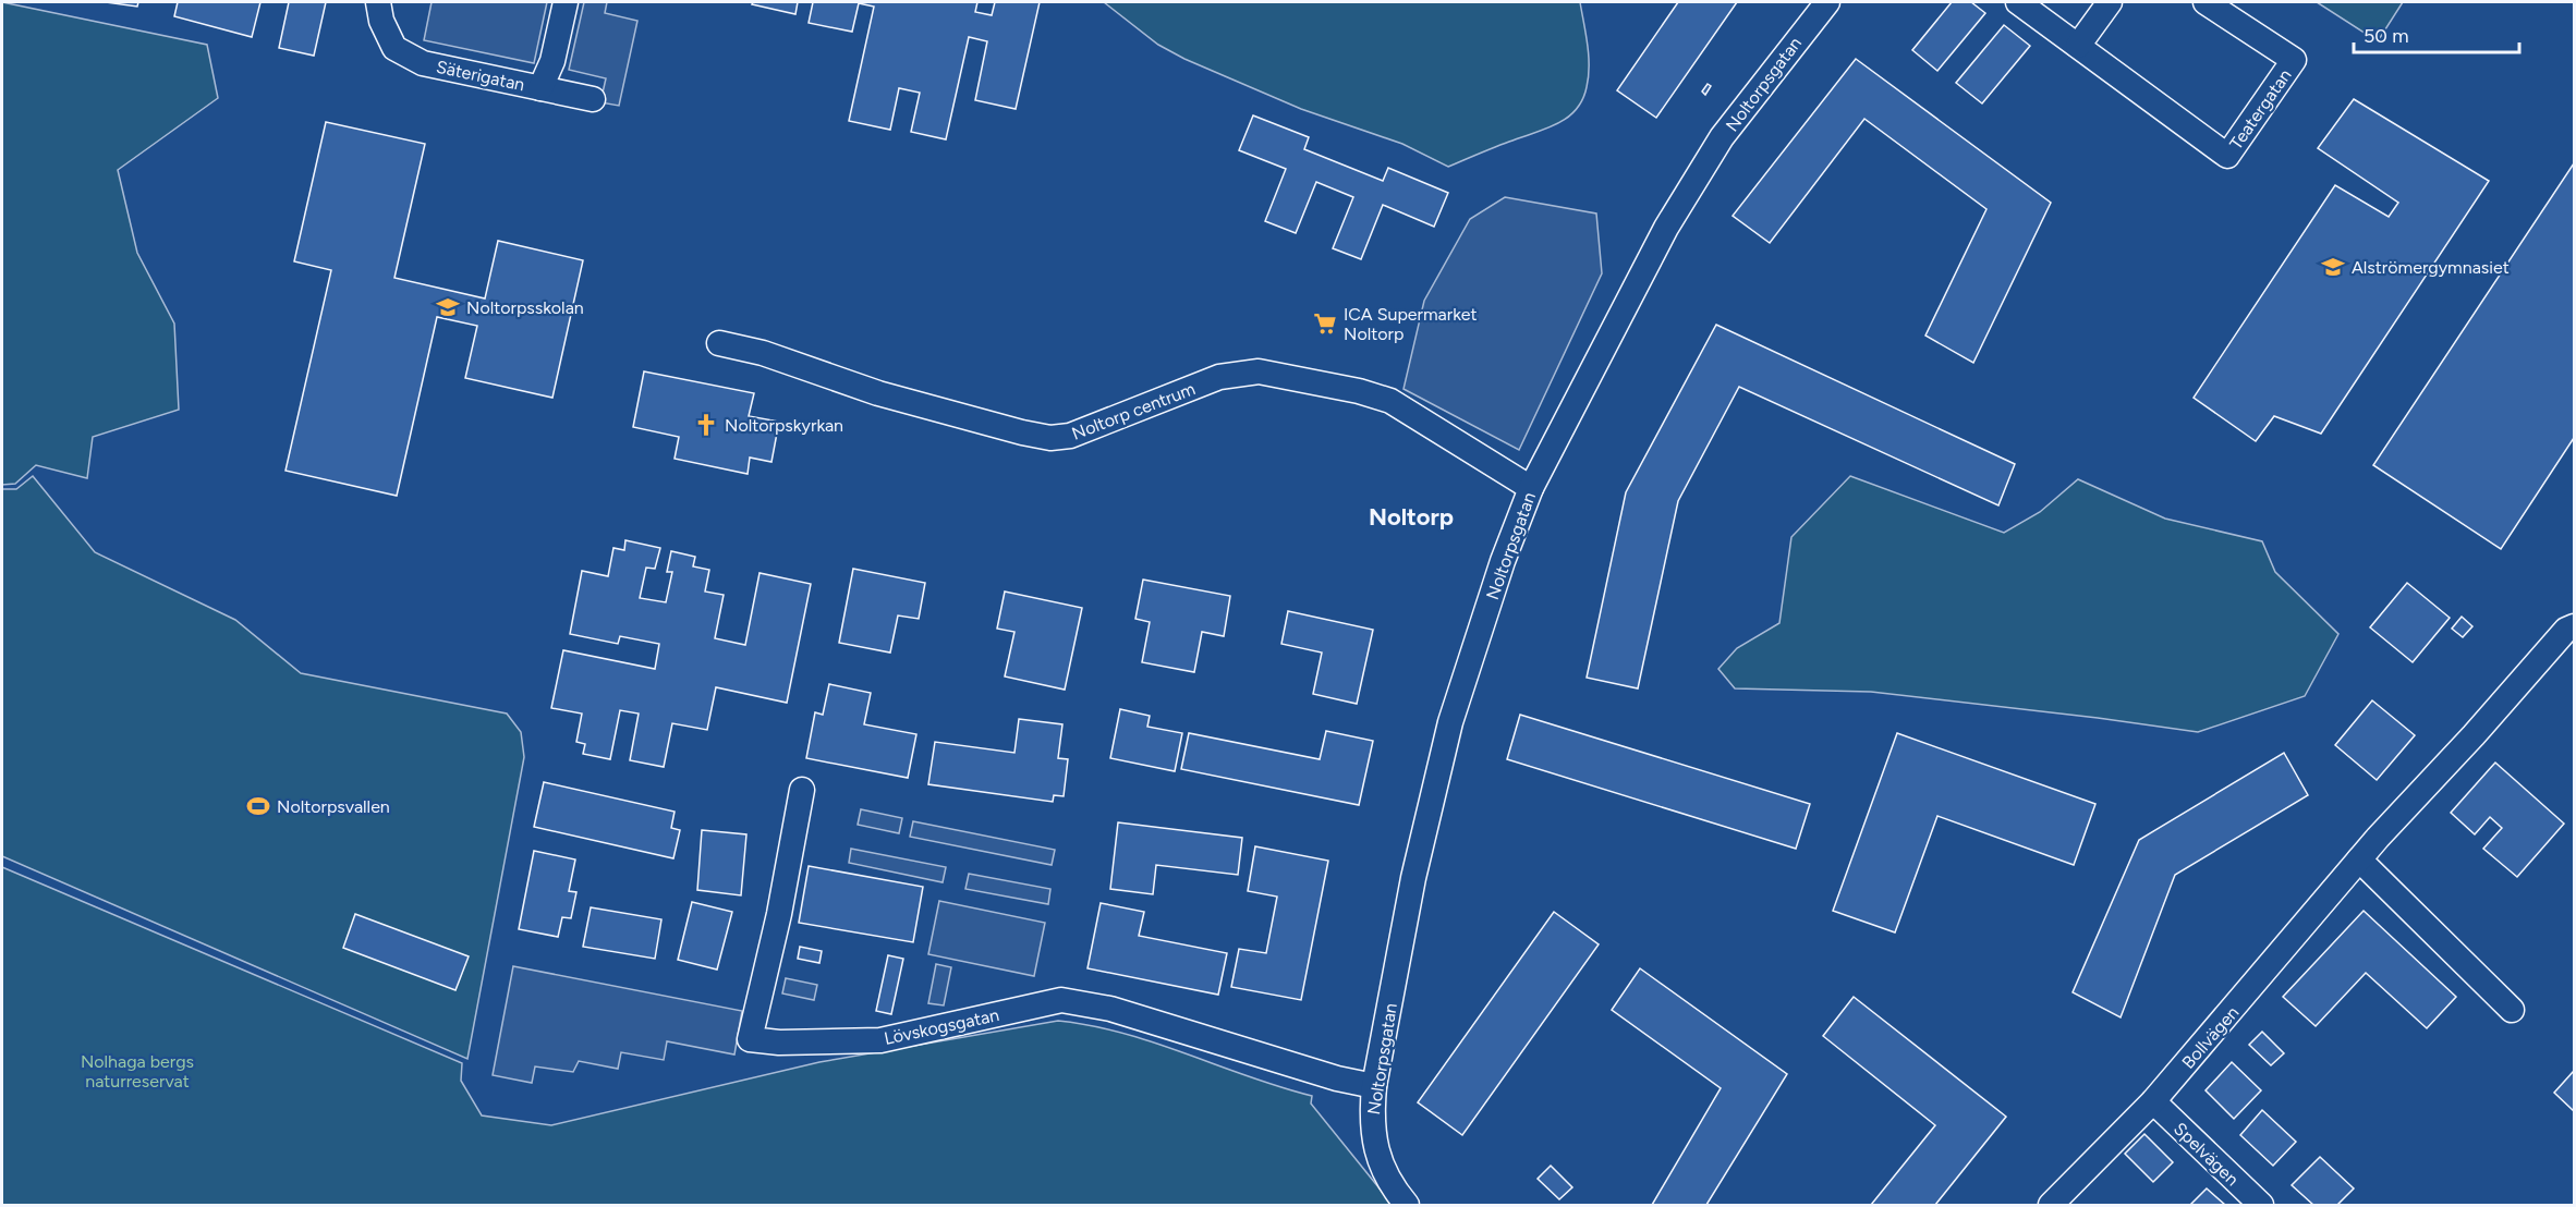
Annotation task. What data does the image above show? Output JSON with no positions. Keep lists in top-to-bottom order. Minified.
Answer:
{"streets":{"street":["Säterigatan","Noltorpsgatan","Teatergatan","Noltorp centrum","Lövskogsgatan","Bollvägen","Spelvägen"]},"crossings":[["Noltorpsgatan","Noltorp centrum"],["Noltorpsgatan","Lövskogsgatan"],["Bollvägen","Spelvägen"]],"districts":["Noltorp"],"parks":["Nolhaga bergs naturreservat"],"places":{"school or university":["Alströmergymnasiet","Noltorpsskolan"],"supermarket":["ICA Supermarket Noltorp"],"church":["Noltorpskyrkan"],"sports":["Noltorpsvallen"]},"scale_bar":"50 m"}
